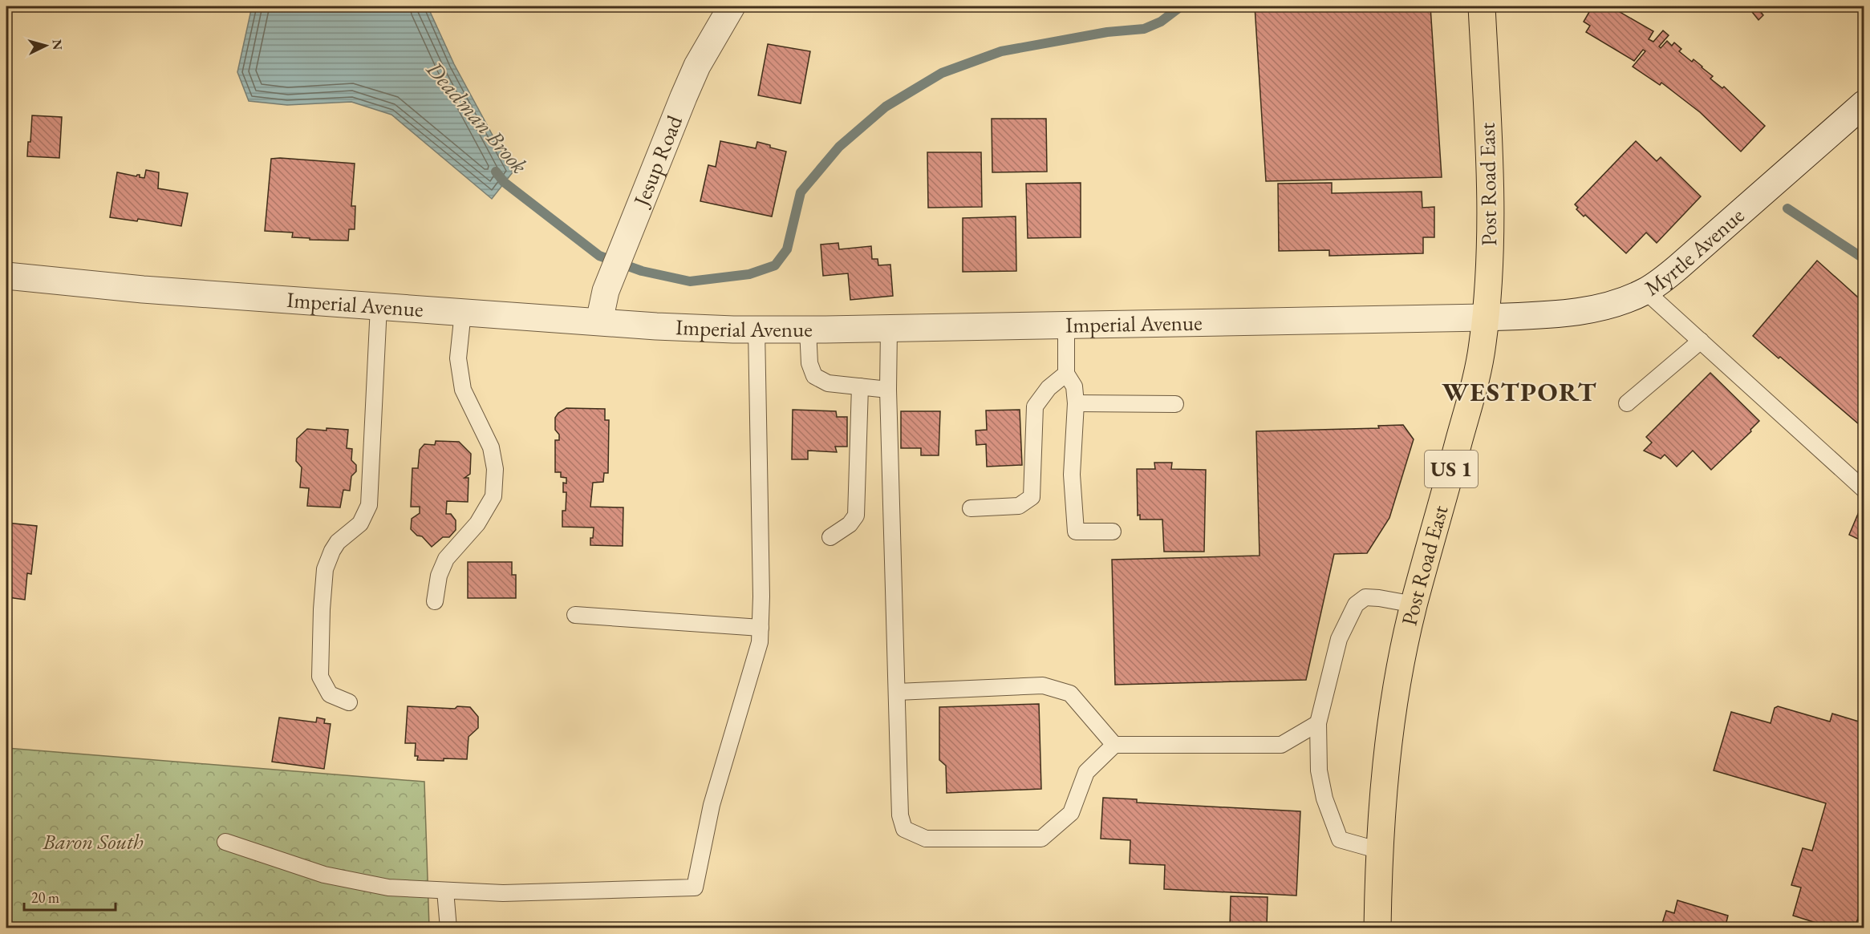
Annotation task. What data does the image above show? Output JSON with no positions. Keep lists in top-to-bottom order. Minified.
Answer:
{"streets":{"main road":["Post Road East","US 1"],"street":["Jesup Road","Myrtle Avenue","Imperial Avenue"]},"crossings":[["Jesup Road","Imperial Avenue"],["Post Road East","Myrtle Avenue"],["Post Road East","Imperial Avenue"],["Myrtle Avenue","Imperial Avenue"]],"districts":["WESTPORT"],"water":["Deadman Brook"],"parks":["Baron South"],"scale_bar":"20 m","north":"right"}
